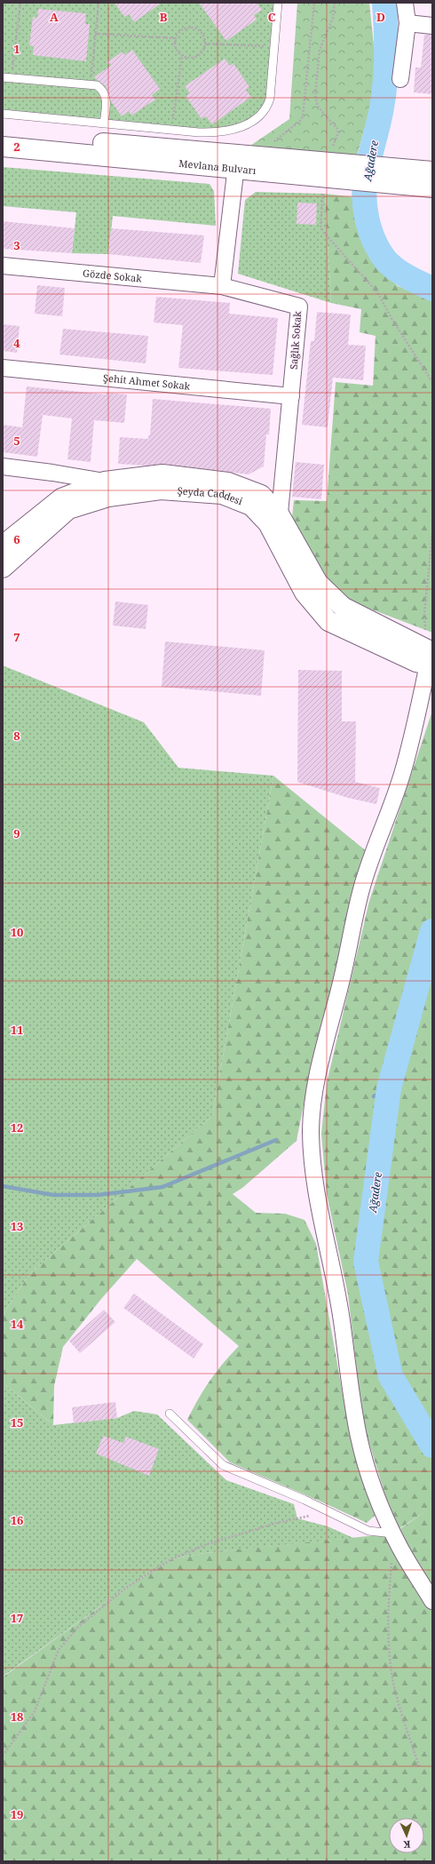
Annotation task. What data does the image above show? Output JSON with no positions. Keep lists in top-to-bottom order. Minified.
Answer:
{"streets":{"main road":["Mevlana Bulvarı","Şeyda Caddesi"],"street":["Gözde Sokak","Sağlık Sokak","Şehit Ahmet Sokak"]},"crossings":[["Gözde Sokak","Sağlık Sokak"],["Sağlık Sokak","Şehit Ahmet Sokak"],["Sağlık Sokak","Şeyda Caddesi"]],"water":["Ağadere"],"north":"bottom","grid":{"columns":["A","B","C","D"],"rows":["1","2","3","4","5","6","7","8","9","10","11","12","13","14","15","16","17","18","19"]}}
